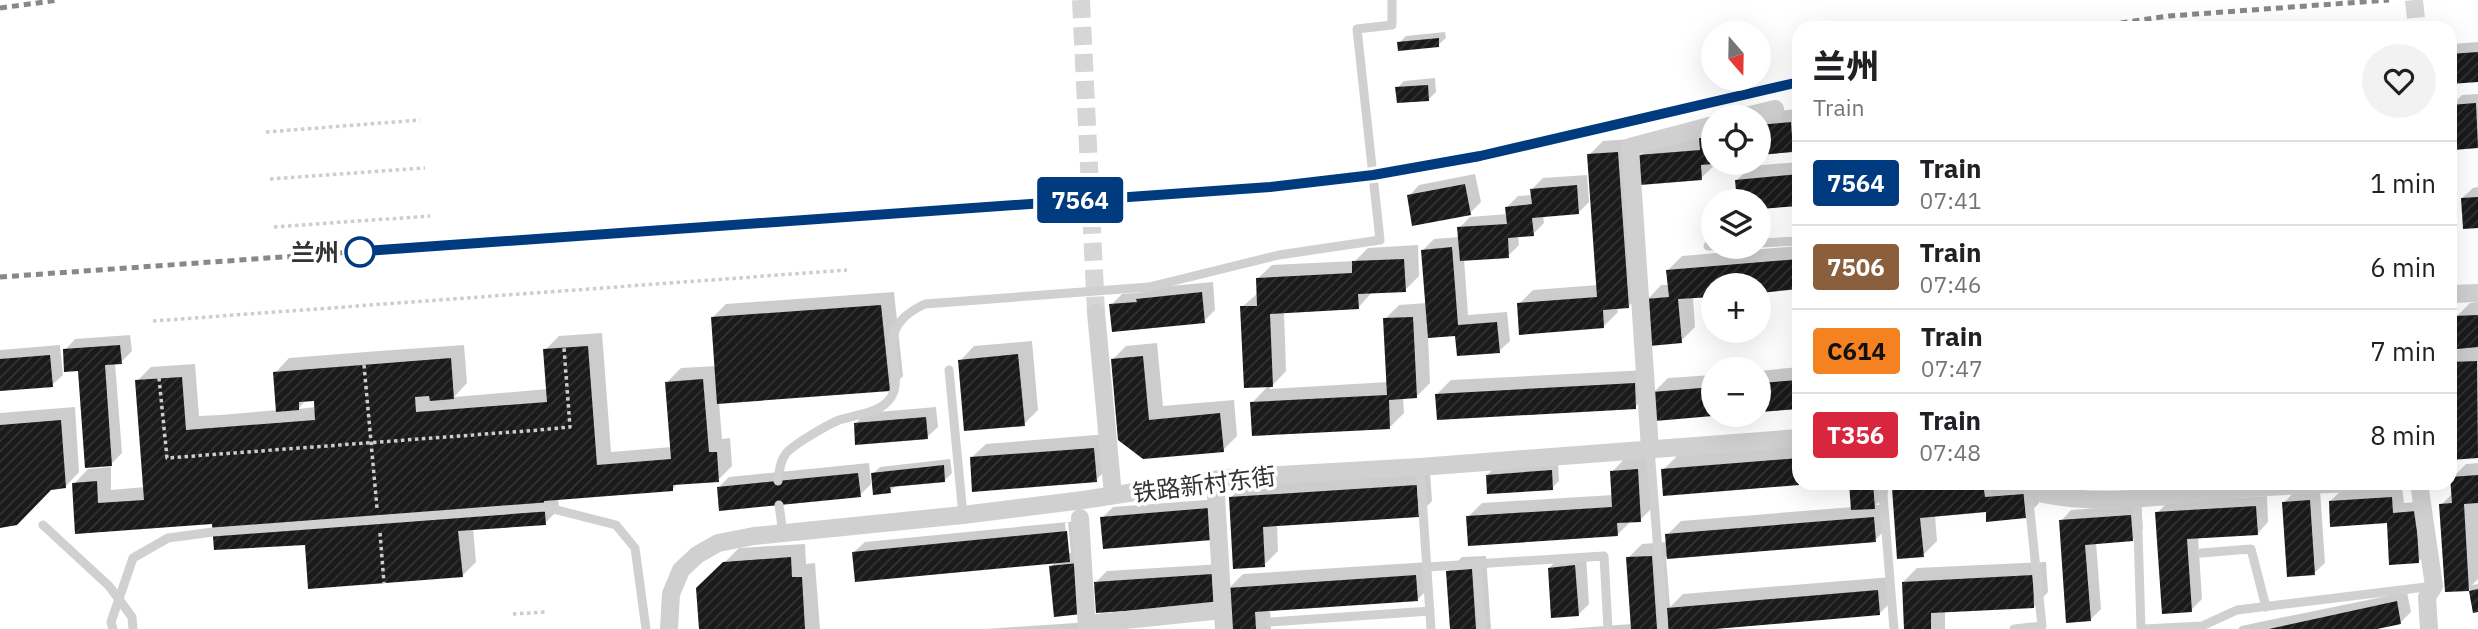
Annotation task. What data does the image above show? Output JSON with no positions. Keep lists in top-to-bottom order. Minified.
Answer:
{"streets":{"street":["铁路新村东街"]},"places":["兰州"],"north":"bottom","page":{"on_map":"7564","map_buttons":["+","−"],"heading":["兰州","Train"],"list":[{"mark":"7564","name":"Train","note":"07:41","value":"1 min"},{"mark":"7506","name":"Train","note":"07:46","value":"6 min"},{"mark":"C614","name":"Train","note":"07:47","value":"7 min"},{"mark":"T356","name":"Train","note":"07:48","value":"8 min"}]}}
